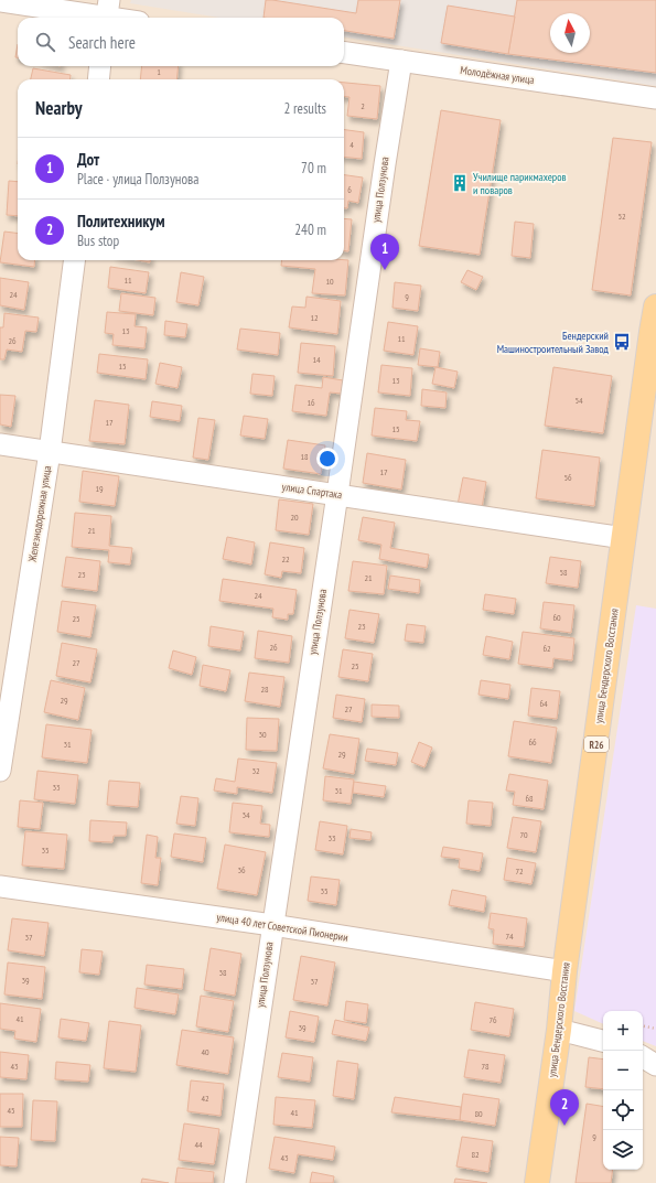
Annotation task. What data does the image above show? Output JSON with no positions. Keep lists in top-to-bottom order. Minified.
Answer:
{"streets":{"main road":["улица Бендерского Восстания","R26"],"street":["Молодёжная улица","улица Ползунова","улица Спартака","Железнодорожная улица","улица 40 лет Советской Пионерии"]},"crossings":[["Молодёжная улица","улица Ползунова"],["улица Ползунова","улица Спартака"],["улица Ползунова","улица 40 лет Советской Пионерии"],["улица Спартака","Железнодорожная улица"],["улица Спартака","улица Бендерского Восстания"],["улица Бендерского Восстания","улица 40 лет Советской Пионерии"]],"places":{"building":["Училище парикмахеров и поваров"],"bus stop":["Бендерский Машиностроительный Завод"]},"house_numbers":["1","2","4","6","52","11","10","24","9","12","13","11","26","14","15","13","54","16","17","15","18","17","56","19","20","21","22","58","23","21","24","60","25","23","26","62","27","25","28","29","64","27","30","66","31","29","32","33","31","68","34","70","33","35","36","72","35","74","37","38","39","37","41","76","39","40","43","78","42","45","41","80","9","44","82","43"],"north":"top","page":{"search":"Search here","heading":["Nearby","2 results"],"list":[{"mark":"1","name":"Дот","note":"Place · улица Ползунова","value":"70 m"},{"mark":"2","name":"Политехникум","note":"Bus stop","value":"240 m"}],"pins":["1","2"],"map_buttons":["+","−"]}}
